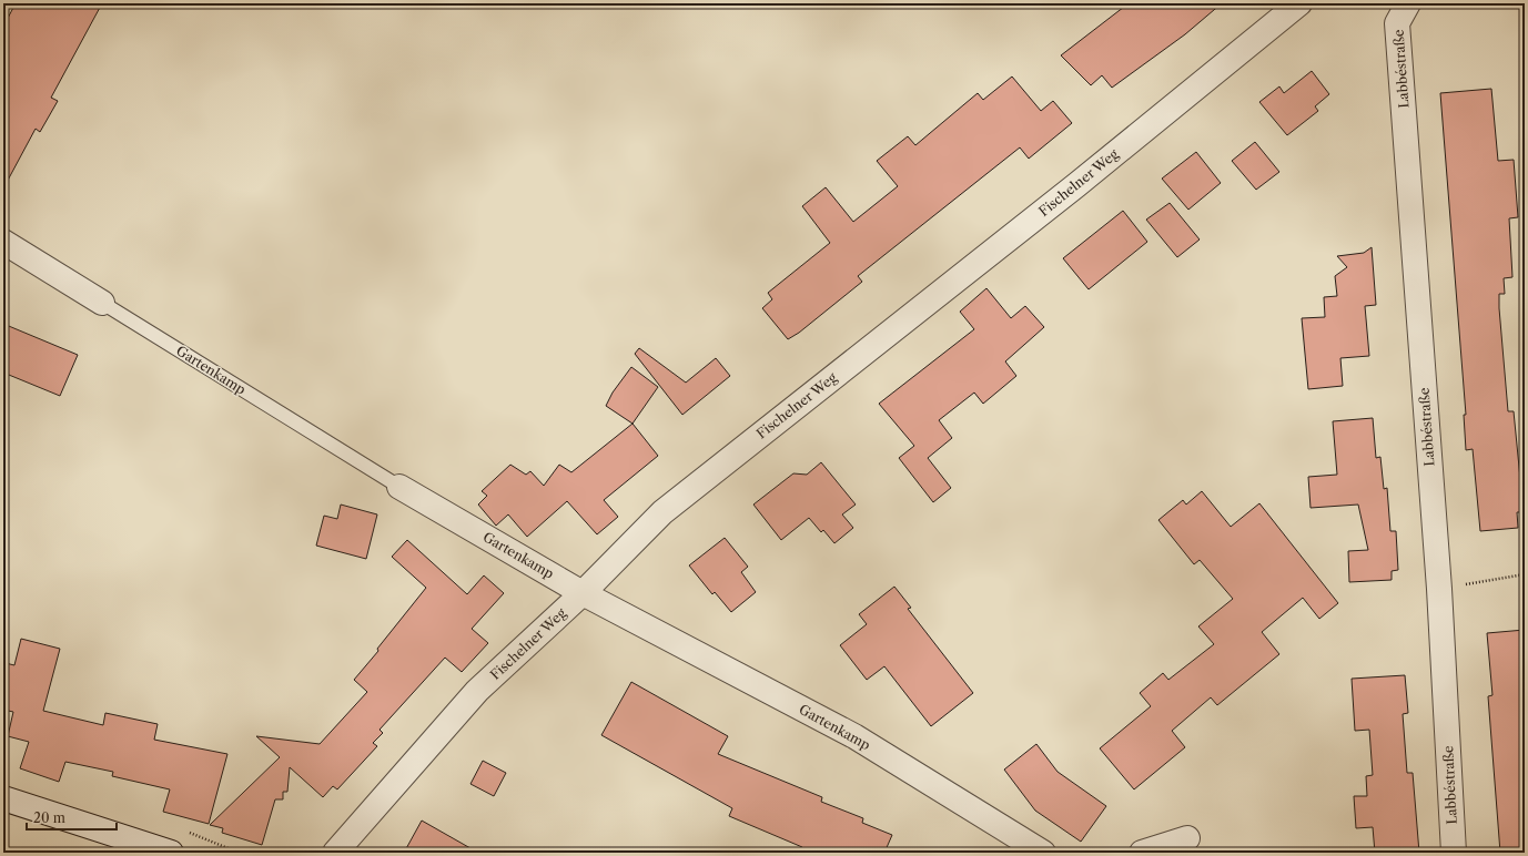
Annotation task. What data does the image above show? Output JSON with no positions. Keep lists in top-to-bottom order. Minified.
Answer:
{"streets":{"street":["Labbéstraße","Fischelner Weg","Gartenkamp"]},"crossings":[["Fischelner Weg","Gartenkamp"]],"scale_bar":"20 m"}
